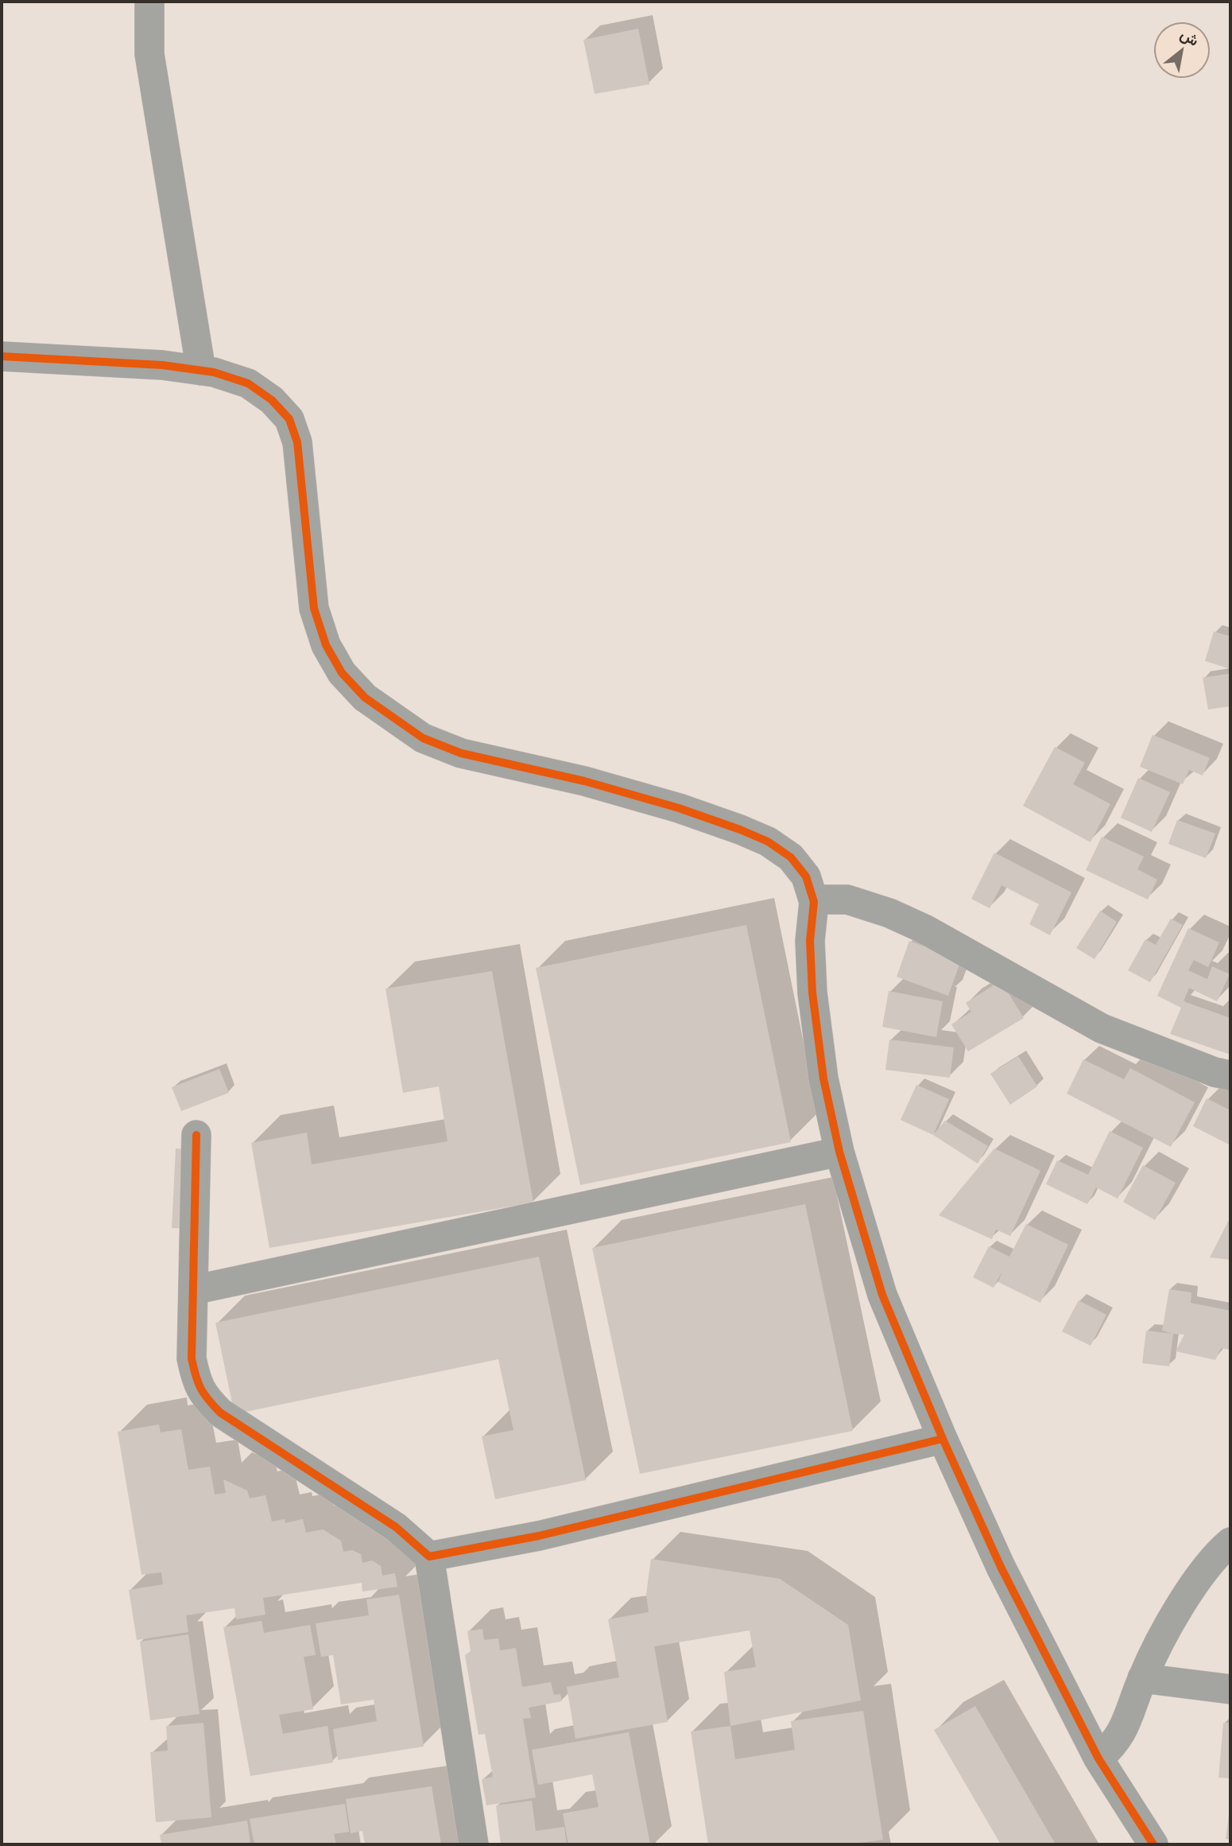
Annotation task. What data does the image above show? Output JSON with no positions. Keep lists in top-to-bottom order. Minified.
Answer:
{"north":"top right"}
